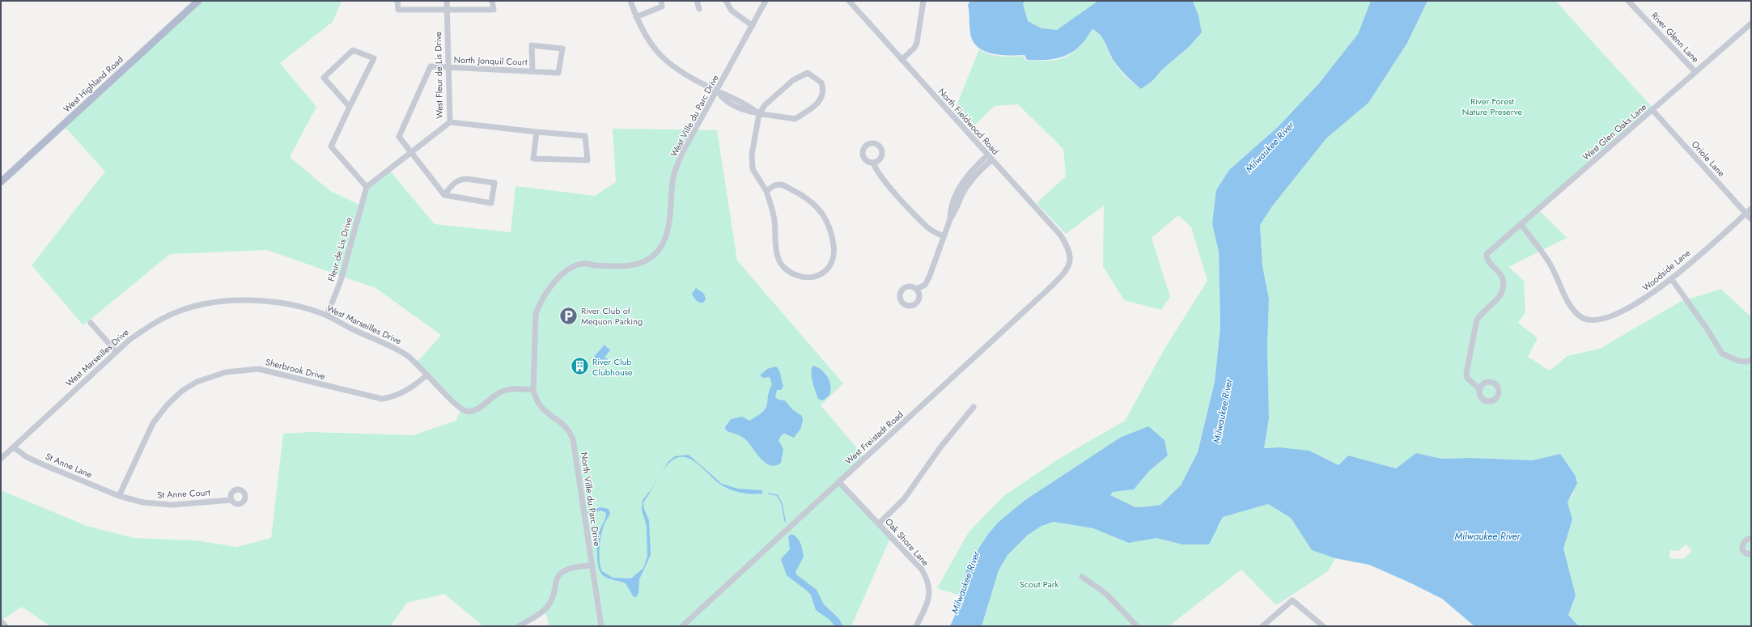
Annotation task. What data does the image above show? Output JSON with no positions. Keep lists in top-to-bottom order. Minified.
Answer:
{"streets":{"main road":["West Highland Road"],"street":["River Glenn Lane","North Jonquil Court","West Fleur de Lis Drive","West Ville du Parc Drive","North Fieldwood Road","West Glen Oaks Lane","Oriole Lane","Fleur de Lis Drive","Woodside Lane","West Marseilles Drive","Sherbrook Drive","West Freistadt Road","St Anne Lane","St Anne Court","North Ville du Parc Drive","Oak Shore Lane"]},"crossings":[["River Glenn Lane","West Glen Oaks Lane"],["North Jonquil Court","West Fleur de Lis Drive"],["West Fleur de Lis Drive","Fleur de Lis Drive"],["West Ville du Parc Drive","West Marseilles Drive"],["West Ville du Parc Drive","North Ville du Parc Drive"],["North Fieldwood Road","West Freistadt Road"],["West Glen Oaks Lane","Oriole Lane"],["West Glen Oaks Lane","Woodside Lane"],["Oriole Lane","Woodside Lane"],["Fleur de Lis Drive","West Marseilles Drive"],["West Marseilles Drive","Sherbrook Drive"],["West Marseilles Drive","St Anne Lane"],["West Marseilles Drive","North Ville du Parc Drive"],["Sherbrook Drive","St Anne Lane"],["Sherbrook Drive","St Anne Court"],["West Freistadt Road","Oak Shore Lane"],["St Anne Lane","St Anne Court"]],"water":["Milwaukee River"],"parks":["River Forest Nature Preserve","Scout Park"],"places":{"parking":["River Club of Mequon Parking"],"building":["River Club Clubhouse"]}}
